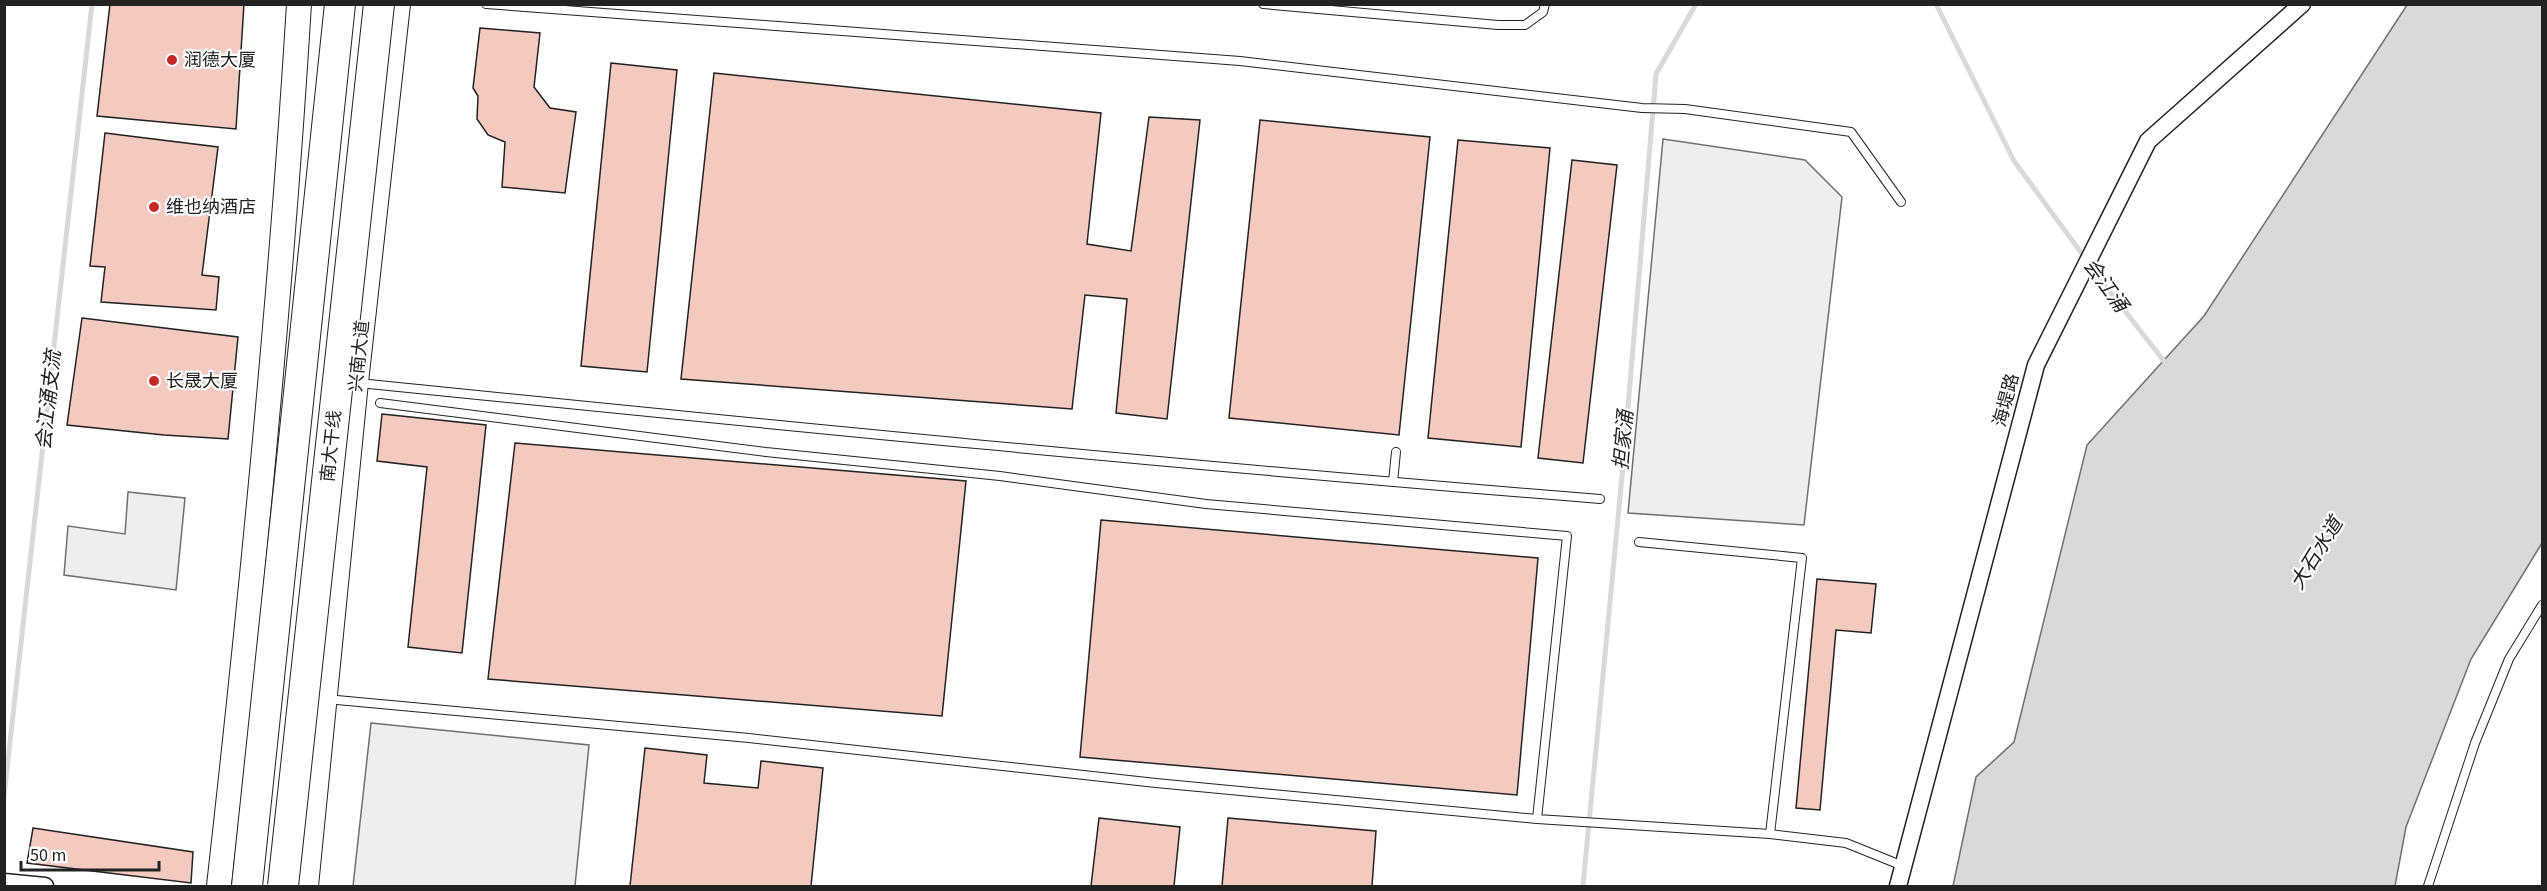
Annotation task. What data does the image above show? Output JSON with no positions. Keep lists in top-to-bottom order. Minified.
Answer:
{"streets":{"highway":["南大干线"],"main road":["兴南大道"],"street":["海堤路"]},"water":["会江涌","会江涌支流","担家涌","大石水道"],"places":["润德大厦","维也纳酒店","长晟大厦"],"scale_bar":"50 m"}
